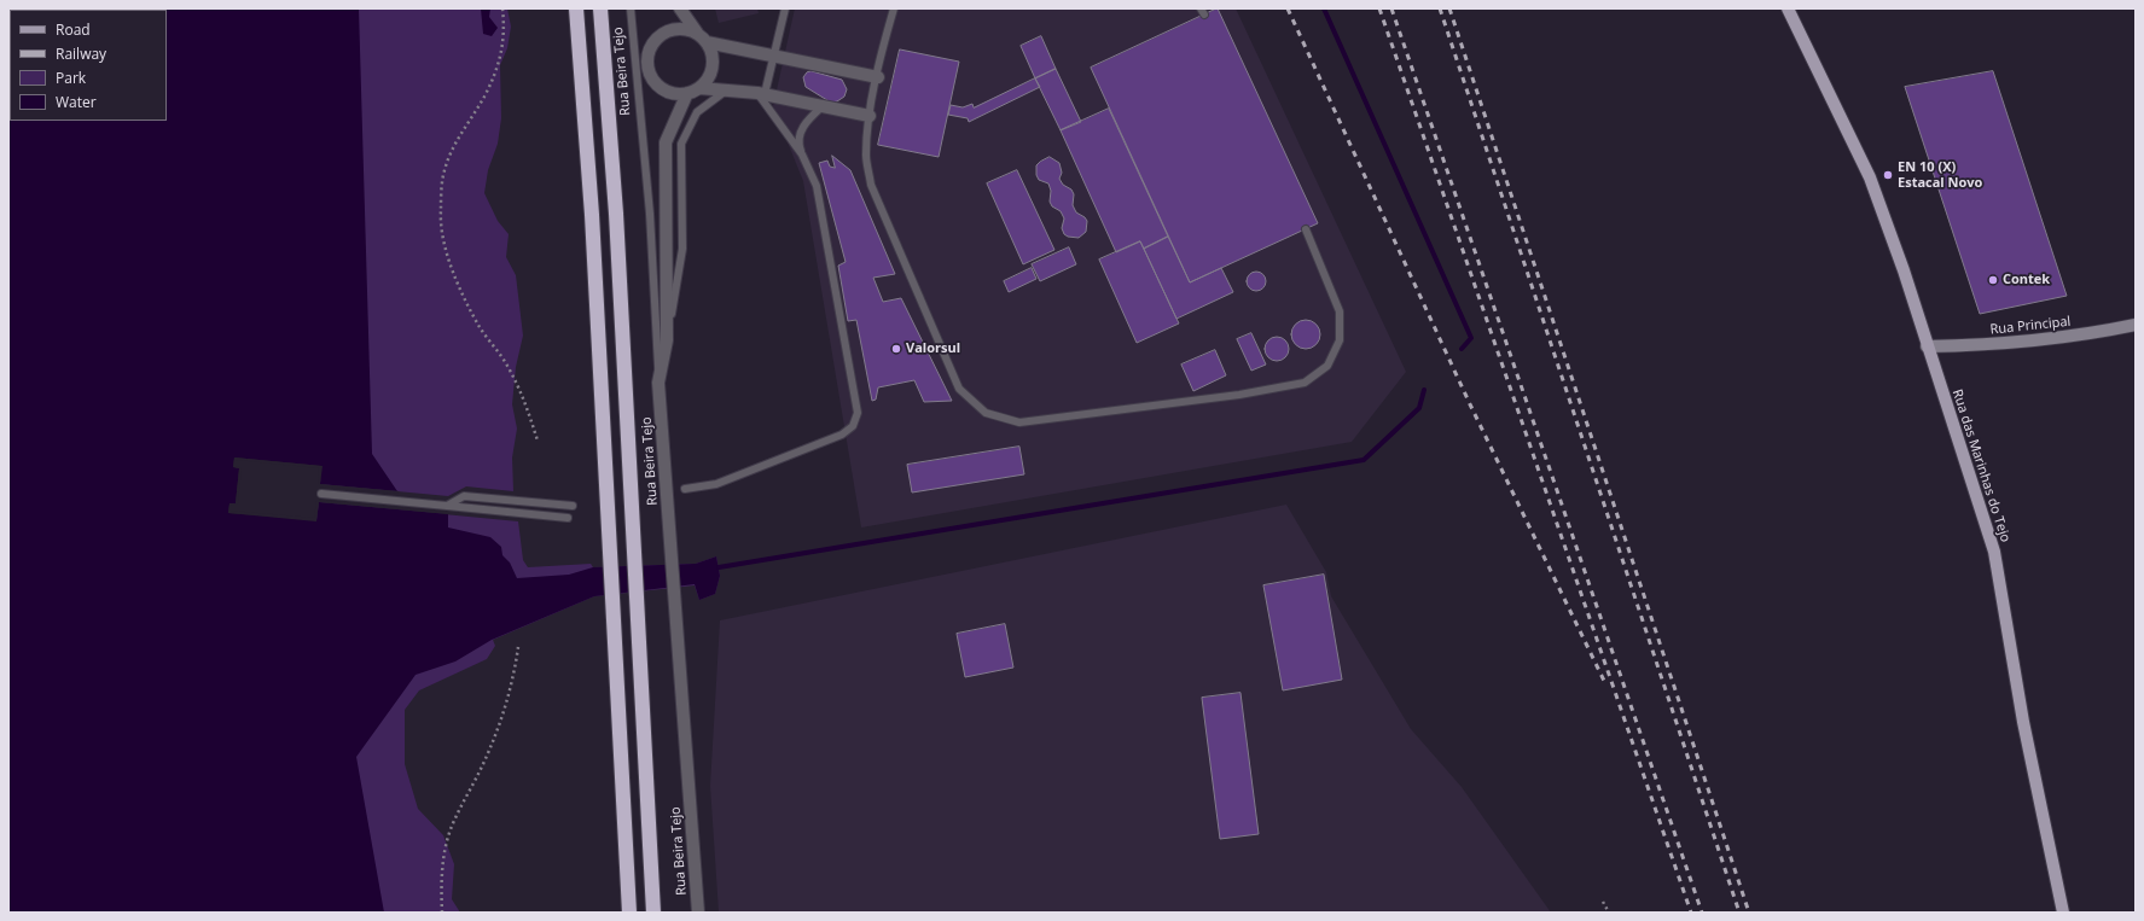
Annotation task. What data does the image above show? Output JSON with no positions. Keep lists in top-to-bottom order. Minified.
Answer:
{"streets":{"main road":["Rua das Marinhas do Tejo"],"street":["Rua Beira Tejo","Rua Principal"]},"crossings":[["Rua Principal","Rua das Marinhas do Tejo"]],"places":["EN 10 (X) Estacal Novo","Contek","Valorsul"],"legend":["Road","Railway","Park","Water"]}
